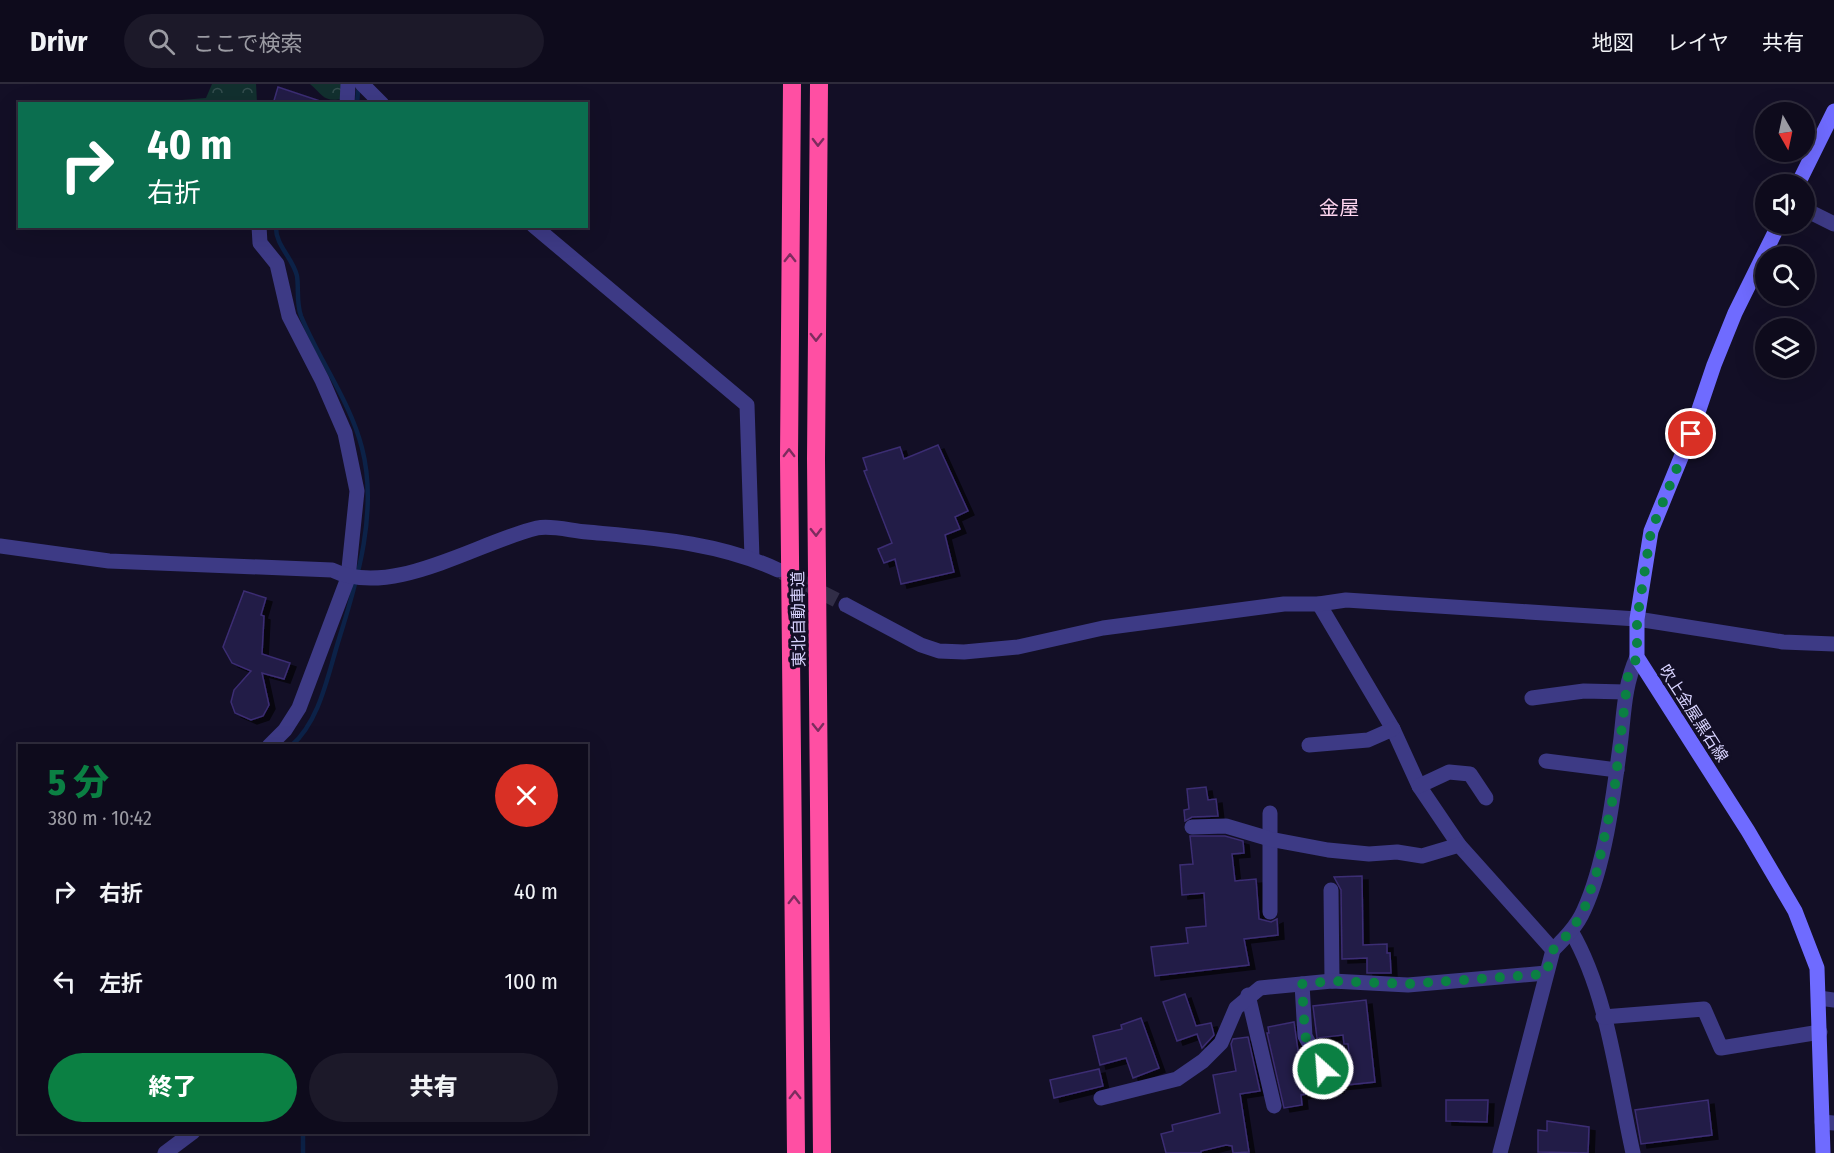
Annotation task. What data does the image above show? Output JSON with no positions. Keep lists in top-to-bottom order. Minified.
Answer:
{"streets":{"highway":["東北自動車道"],"main road":["吹上金屋黒石線"]},"districts":["金屋"],"north":"bottom","page":{"header":"Drivr","search":"ここで検索","nav":["地図","レイヤ","共有"],"turn":["40 m","右折"],"heading":["5 分","380 m · 10:42"],"list":[{"name":"右折","value":"40 m"},{"name":"左折","value":"100 m"}],"buttons":["終了","共有"]}}
